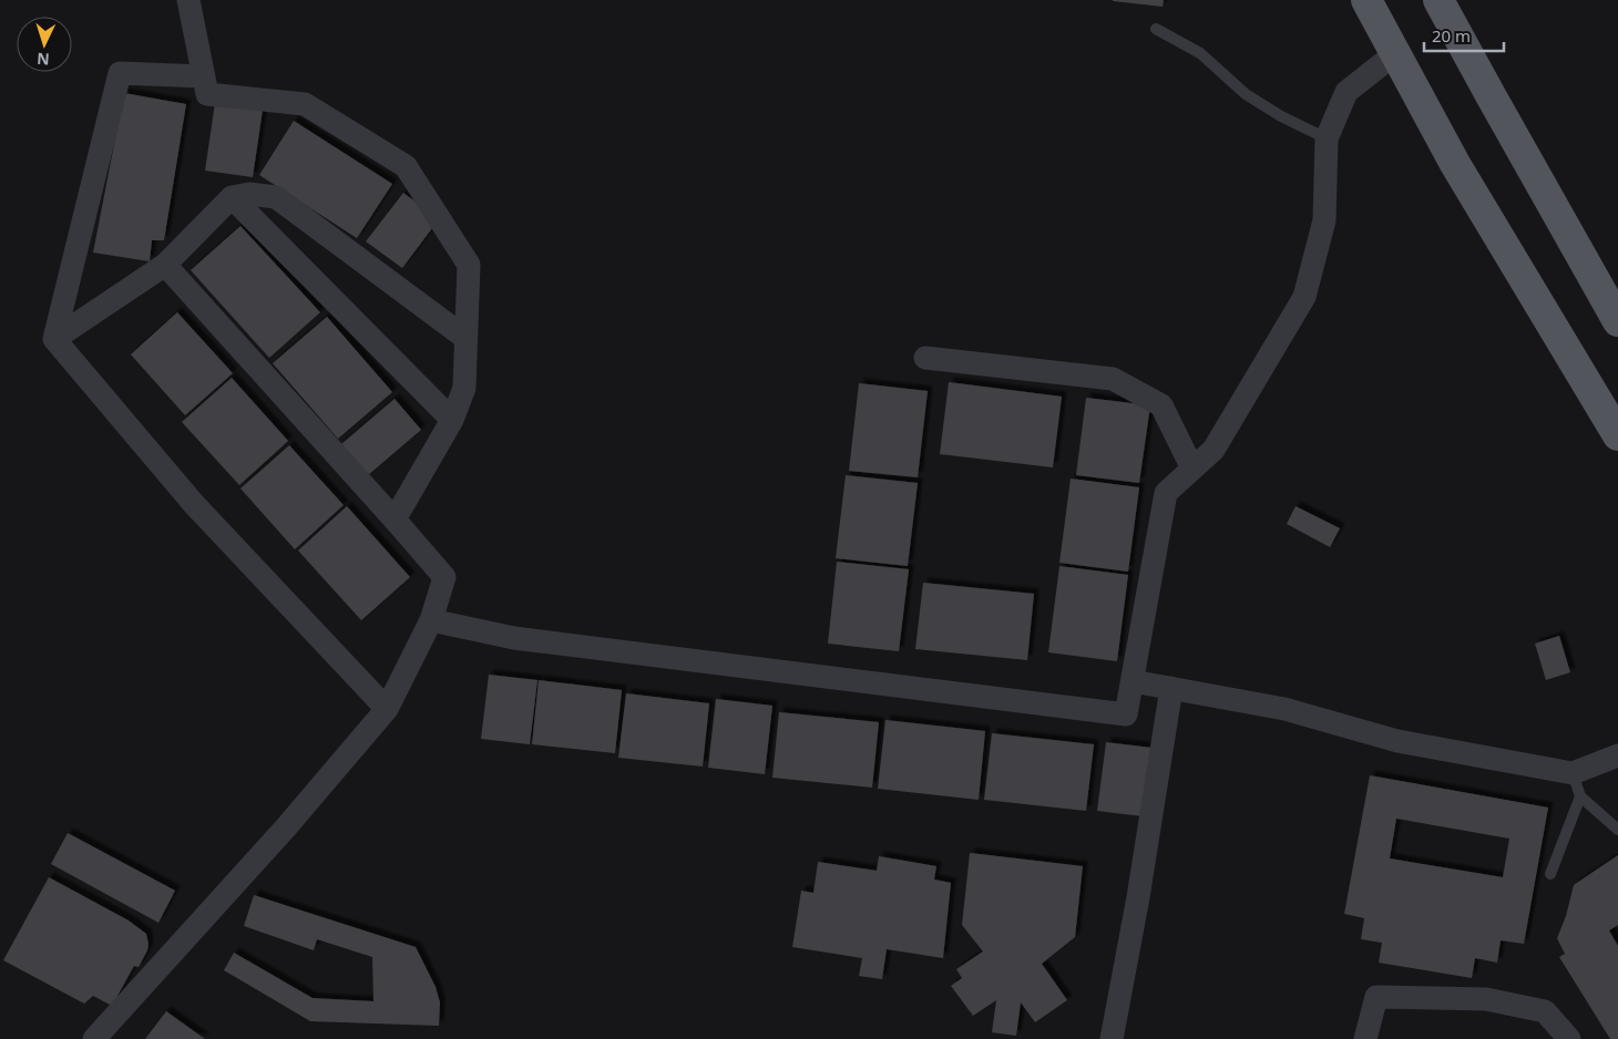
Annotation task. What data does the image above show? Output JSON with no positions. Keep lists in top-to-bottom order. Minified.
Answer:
{"scale_bar":"20 m","north":"bottom"}
